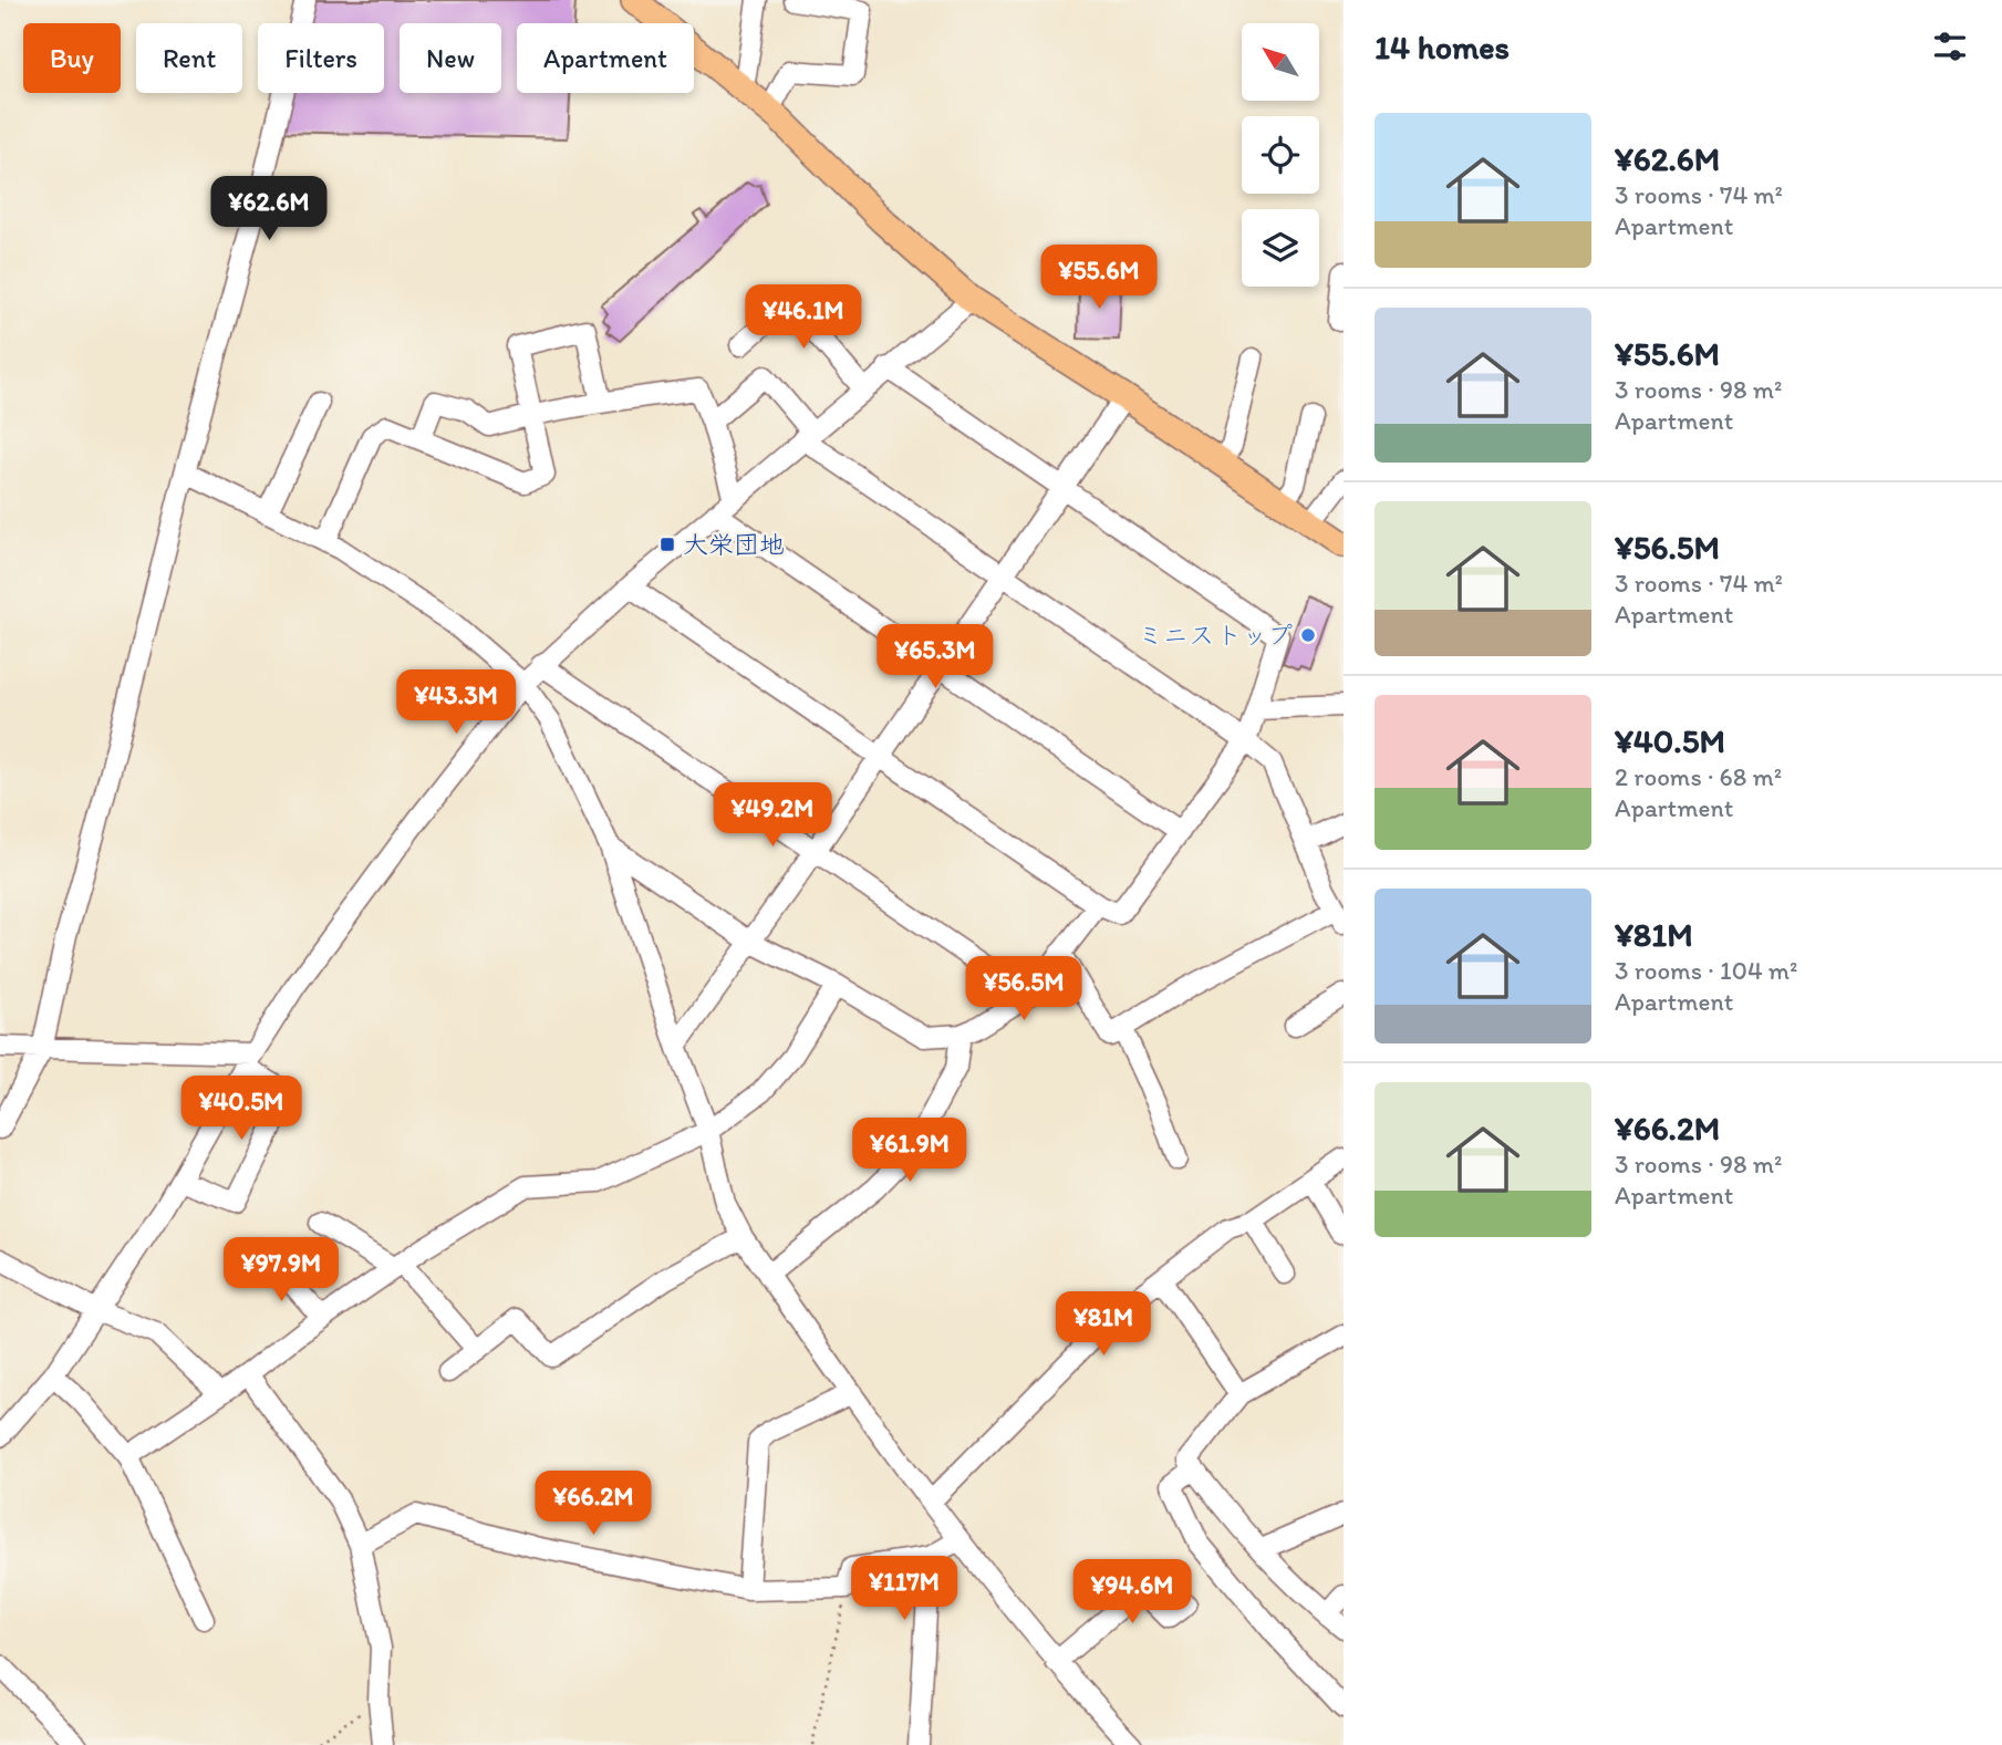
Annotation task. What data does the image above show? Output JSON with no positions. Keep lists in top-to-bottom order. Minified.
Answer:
{"places":{"transit":["大栄団地"],"other":["ミニストップ"]},"north":"top left","page":{"heading":"14 homes","chip":["Buy","Rent","Filters","New","Apartment"],"list":[{"name":"¥62.6M","note":"3 rooms · 74 m² · Apartment"},{"name":"¥55.6M","note":"3 rooms · 98 m² · Apartment"},{"name":"¥56.5M","note":"3 rooms · 74 m² · Apartment"},{"name":"¥40.5M","note":"2 rooms · 68 m² · Apartment"},{"name":"¥81M","note":"3 rooms · 104 m² · Apartment"},{"name":"¥66.2M","note":"3 rooms · 98 m² · Apartment"}],"price":["¥62.6M","¥55.6M","¥46.1M","¥65.3M","¥43.3M","¥49.2M","¥56.5M","¥40.5M","¥61.9M","¥97.9M","¥81M","¥66.2M","¥117M","¥94.6M"]}}
